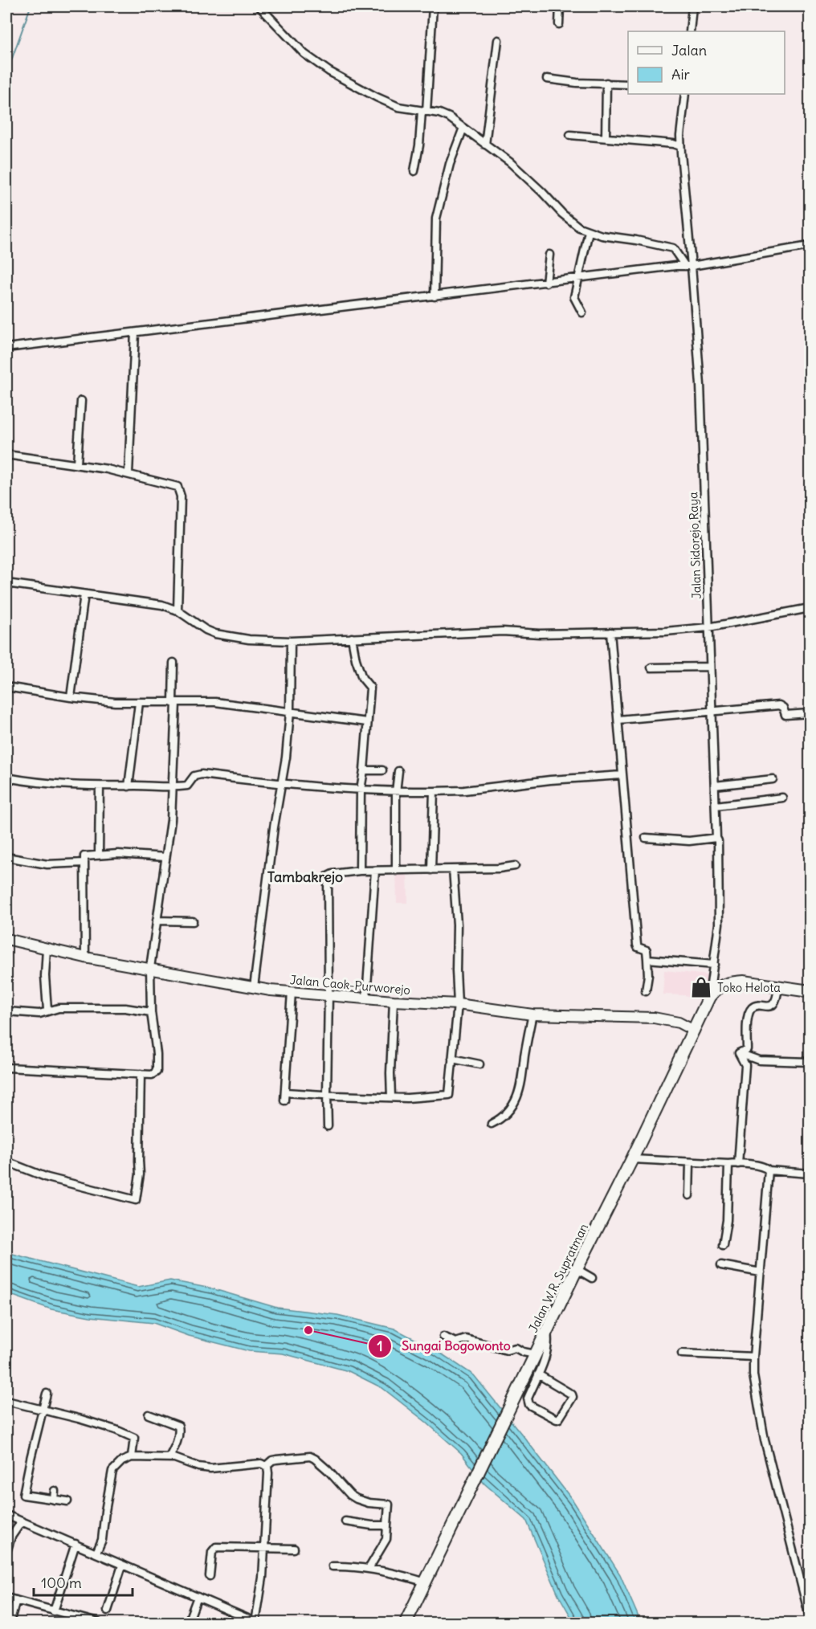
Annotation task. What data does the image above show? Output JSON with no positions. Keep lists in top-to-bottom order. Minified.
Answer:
{"streets":{"main road":["Jalan W.R. Supratman"],"street":["Jalan Sidorejo Raya","Jalan Caok-Purworejo"]},"crossings":[["Jalan Sidorejo Raya","Jalan W.R. Supratman"],["Jalan Caok-Purworejo","Jalan W.R. Supratman"]],"districts":["Tambakrejo"],"places":{"shop":["Toko Helota"],"other":["Sungai Bogowonto"]},"legend":["Jalan","Air"],"scale_bar":"100 m"}
